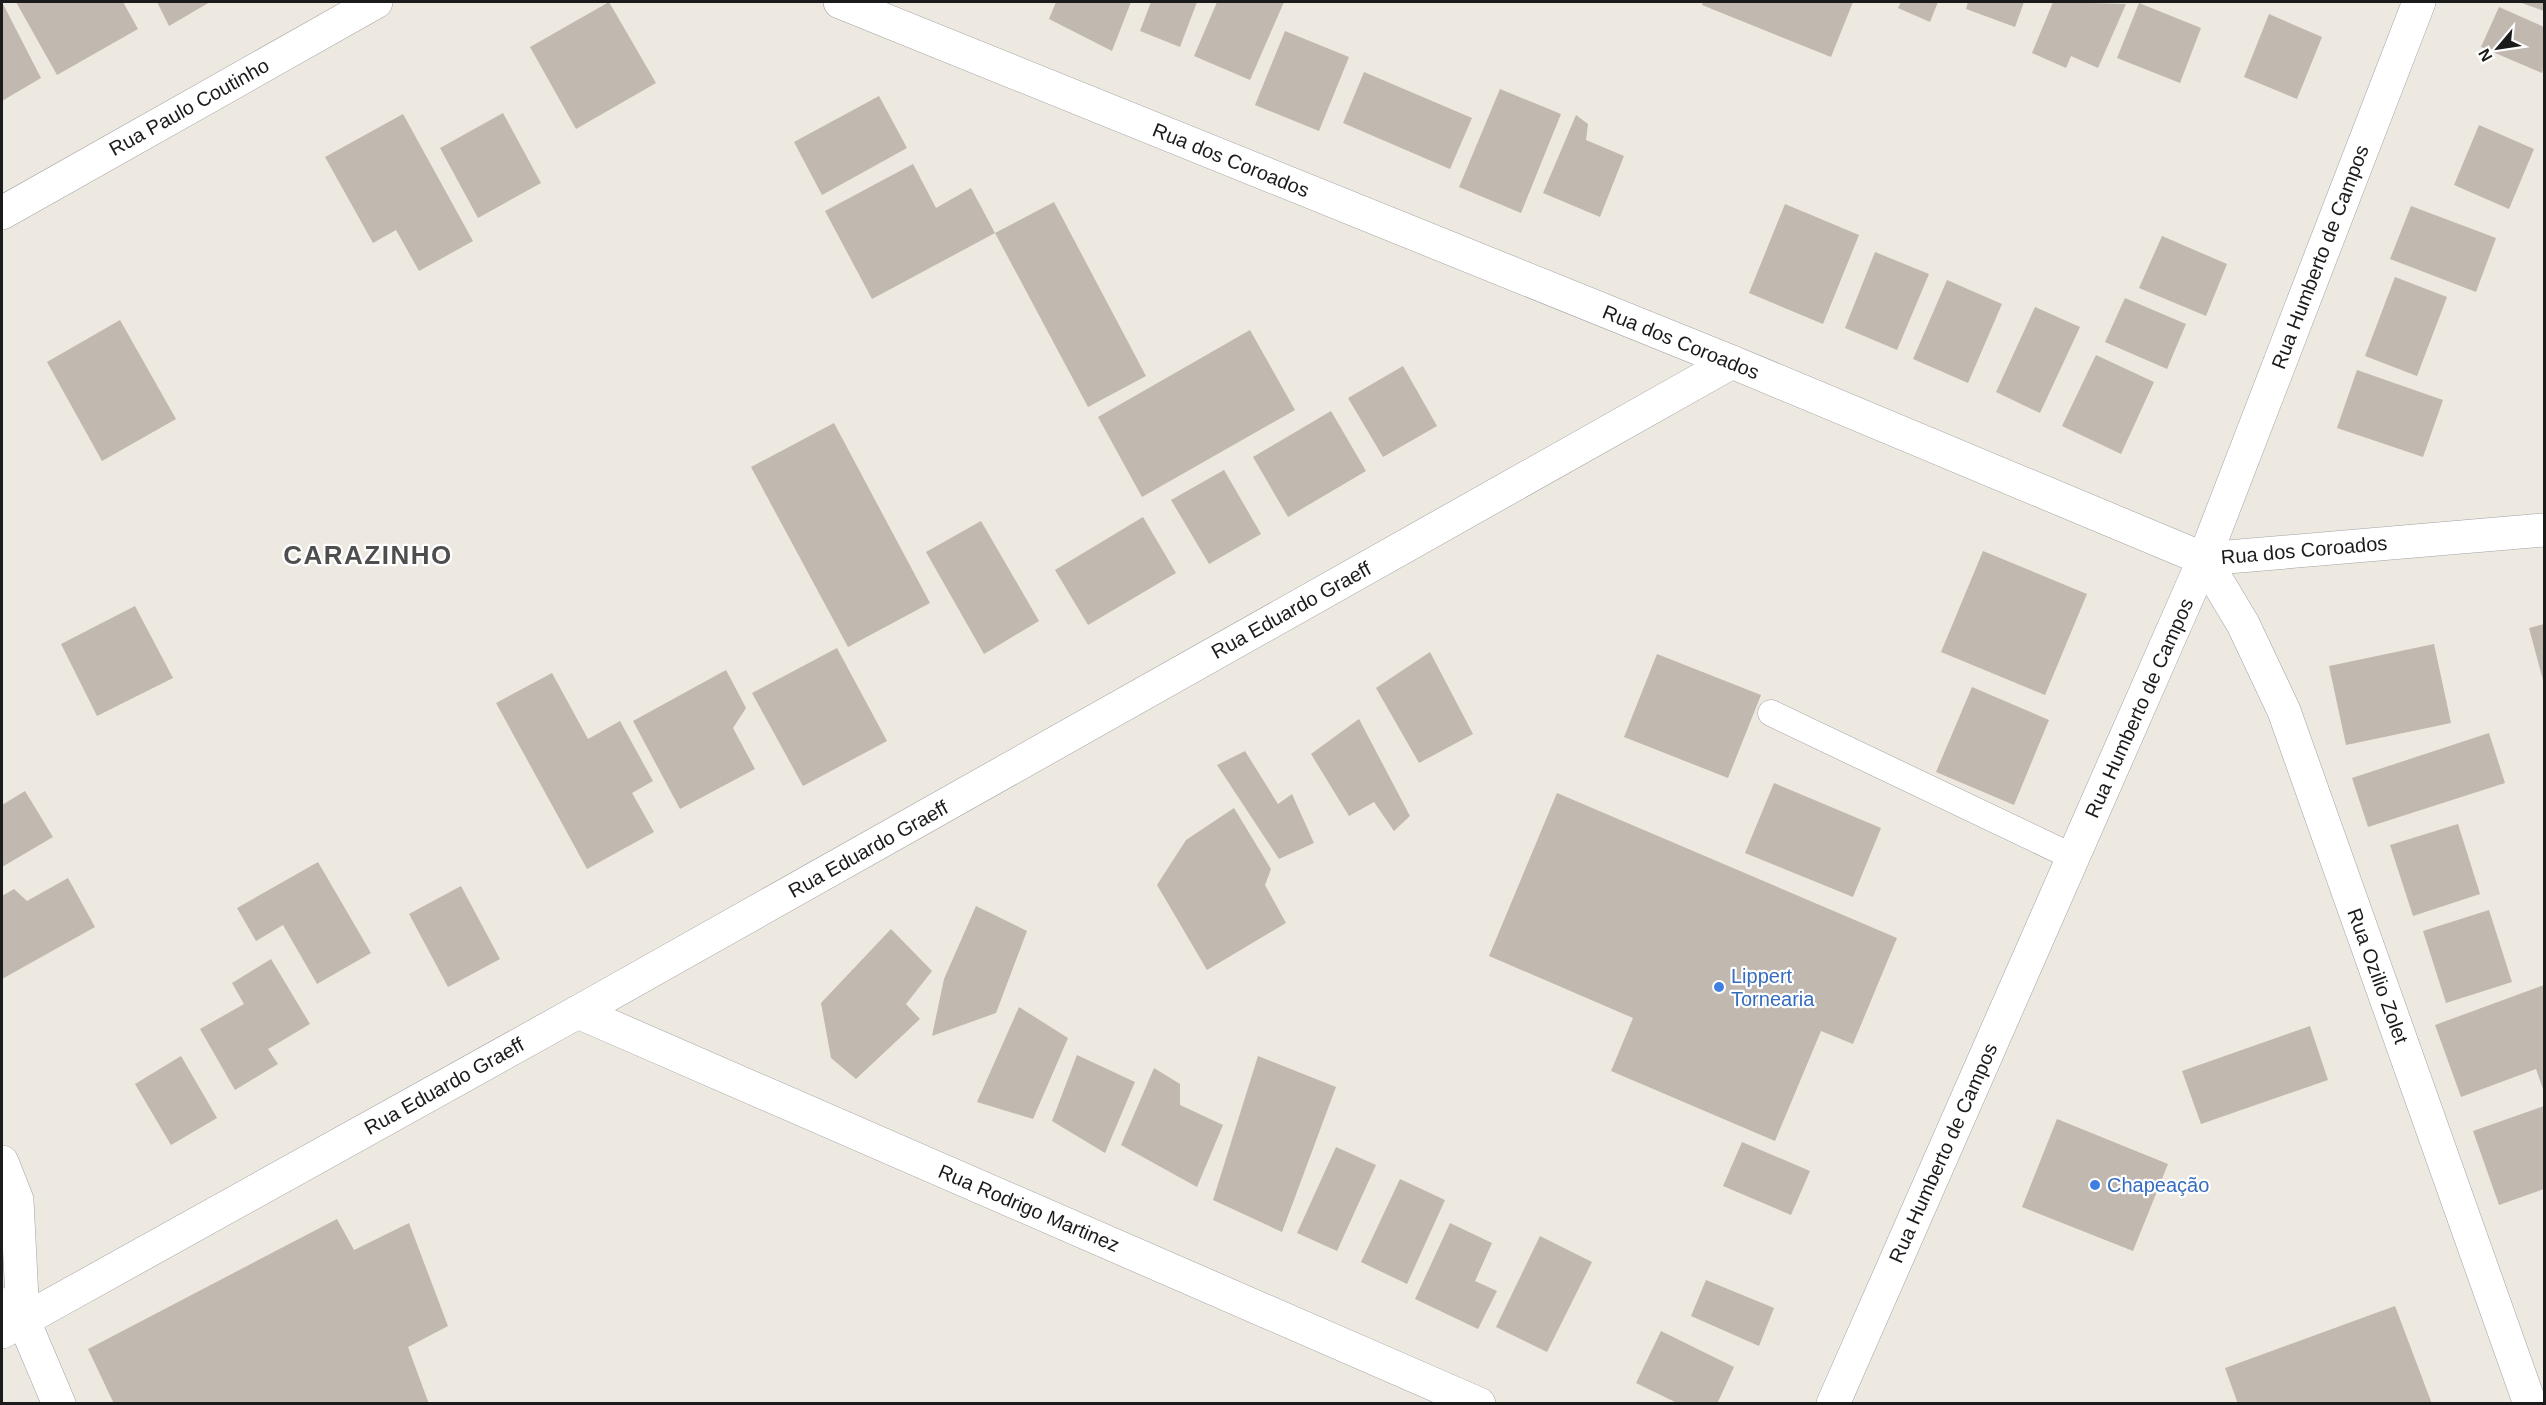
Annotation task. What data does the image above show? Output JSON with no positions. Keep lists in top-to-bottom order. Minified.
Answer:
{"streets":{"street":["Rua Paulo Coutinho","Rua dos Coroados","Rua Humberto de Campos","Rua Eduardo Graeff","Rua Ozilio Zolet","Rua Rodrigo Martinez"]},"crossings":[["Rua dos Coroados","Rua Humberto de Campos"],["Rua dos Coroados","Rua Eduardo Graeff"],["Rua dos Coroados","Rua Ozilio Zolet"],["Rua Humberto de Campos","Rua Ozilio Zolet"],["Rua Eduardo Graeff","Rua Rodrigo Martinez"]],"districts":["CARAZINHO"],"places":["Lippert Tornearia","Chapeação"],"north":"bottom left"}
